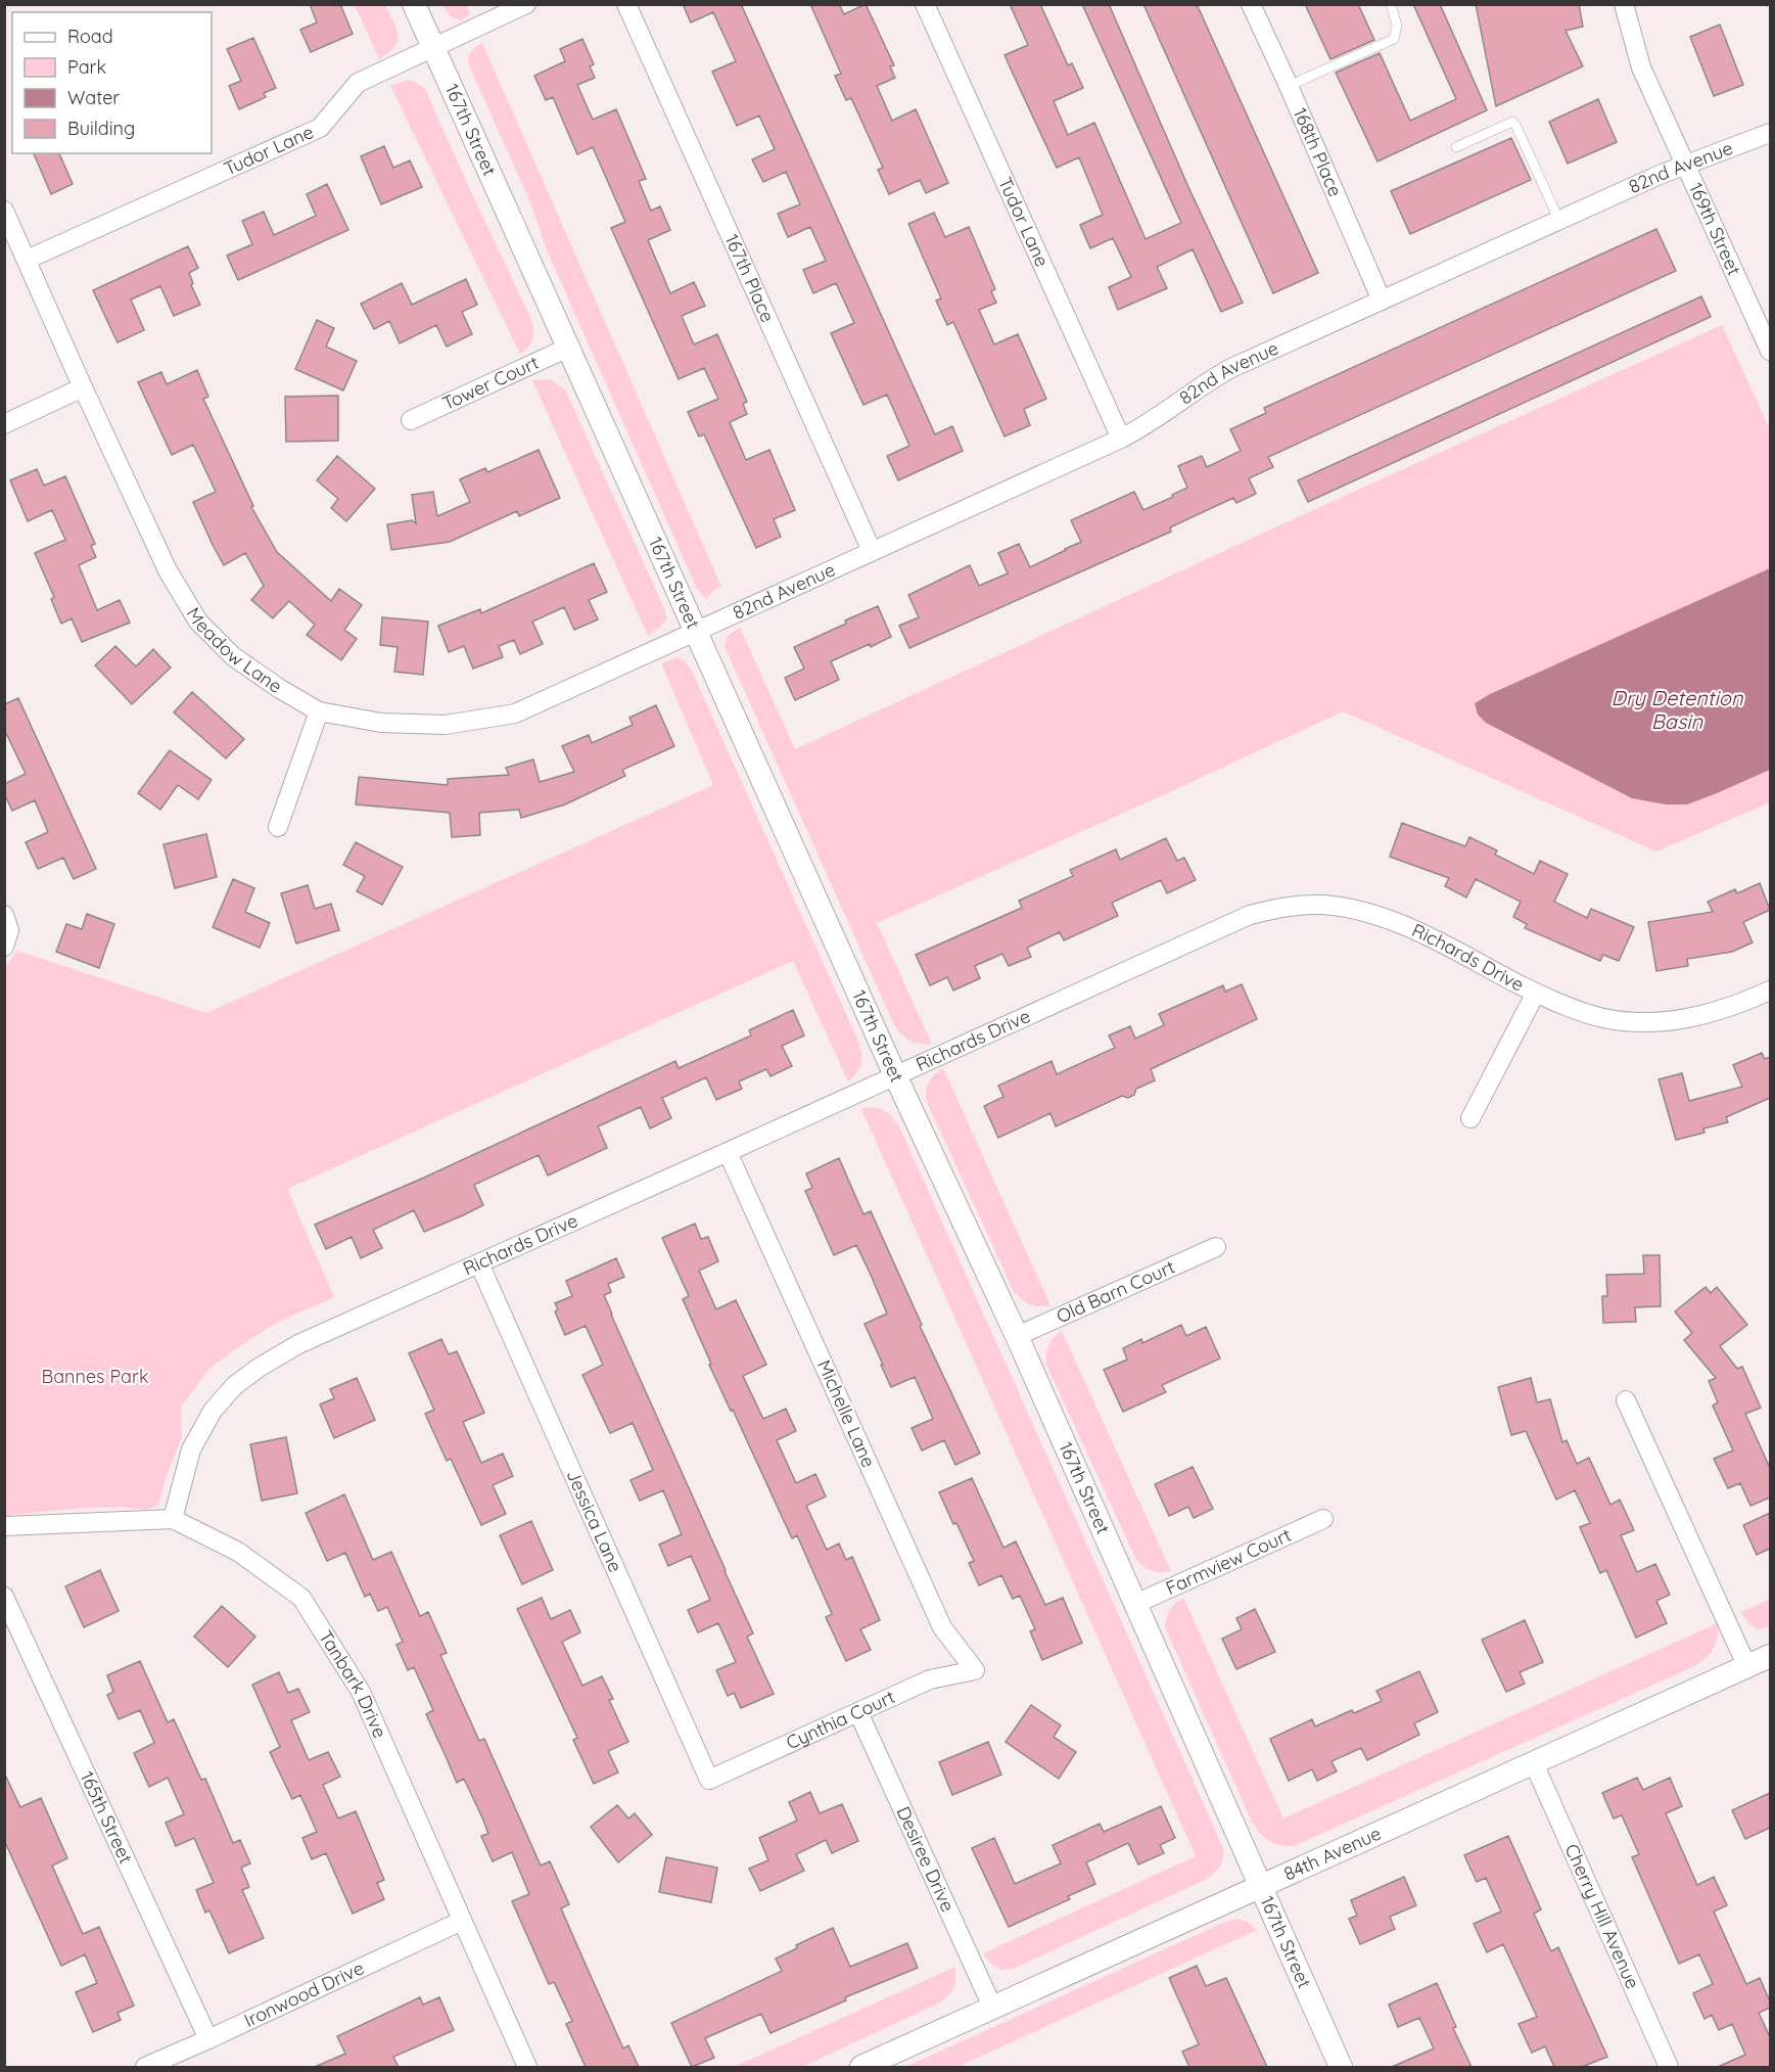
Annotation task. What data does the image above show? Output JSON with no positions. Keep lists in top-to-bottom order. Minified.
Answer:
{"streets":{"street":["167th Street","Tudor Lane","168th Place","82nd Avenue","169th Street","167th Place","Tower Court","Meadow Lane","Richards Drive","Old Barn Court","Michelle Lane","Jessica Lane","Farmview Court","Tanbark Drive","Cynthia Court","165th Street","84th Avenue","Desiree Drive","Cherry Hill Avenue","Ironwood Drive"]},"crossings":[["167th Street","Tudor Lane"],["167th Street","82nd Avenue"],["167th Street","Tower Court"],["167th Street","Meadow Lane"],["167th Street","Richards Drive"],["167th Street","Old Barn Court"],["167th Street","Farmview Court"],["167th Street","84th Avenue"],["Tudor Lane","82nd Avenue"],["Tudor Lane","Meadow Lane"],["168th Place","82nd Avenue"],["82nd Avenue","169th Street"],["82nd Avenue","167th Place"],["82nd Avenue","Meadow Lane"],["Richards Drive","Michelle Lane"],["Richards Drive","Jessica Lane"],["Richards Drive","Tanbark Drive"],["Michelle Lane","Cynthia Court"],["Jessica Lane","Cynthia Court"],["Tanbark Drive","Ironwood Drive"],["Cynthia Court","Desiree Drive"],["165th Street","Ironwood Drive"],["84th Avenue","Desiree Drive"],["84th Avenue","Cherry Hill Avenue"]],"water":["Dry Detention Basin"],"parks":["Bannes Park"],"legend":["Road","Park","Water","Building"]}
